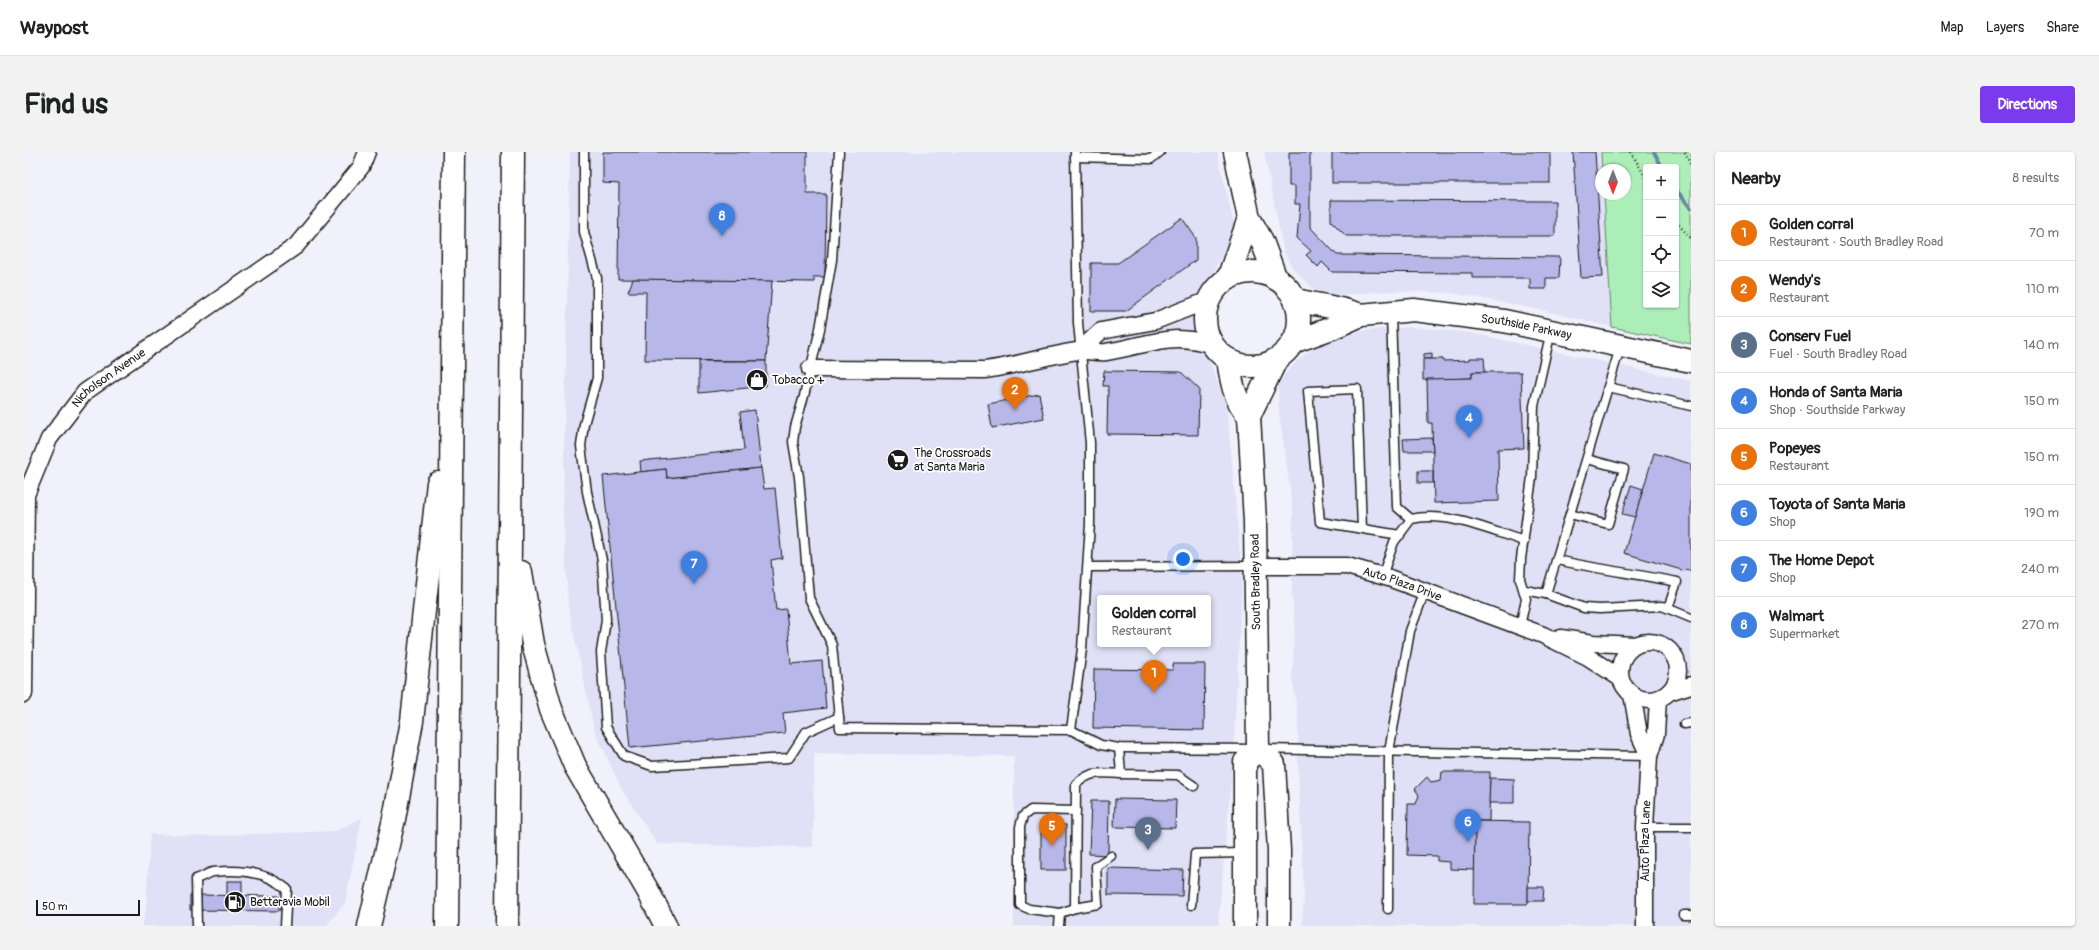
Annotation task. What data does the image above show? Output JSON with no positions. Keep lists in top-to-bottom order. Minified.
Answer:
{"streets":{"main road":["Southside Parkway","South Bradley Road"],"street":["Nicholson Avenue","Auto Plaza Drive","Auto Plaza Lane"]},"crossings":[["Southside Parkway","South Bradley Road"],["South Bradley Road","Auto Plaza Drive"],["Auto Plaza Drive","Auto Plaza Lane"]],"places":{"shop":["Tobacco +"],"supermarket":["The Crossroads at Santa Maria"],"fuel station":["Betteravia Mobil"]},"scale_bar":"50 m","north":"bottom","page":{"header":"Waypost","nav":["Map","Layers","Share"],"buttons":"Directions","title":"Find us","heading":["Nearby","8 results"],"map_buttons":["+","−"],"pins":["8","2","4","7","1","6","5","3"],"list":[{"mark":"1","name":"Golden corral","note":"Restaurant · South Bradley Road","value":"70 m"},{"mark":"2","name":"Wendy's","note":"Restaurant","value":"110 m"},{"mark":"3","name":"Conserv Fuel","note":"Fuel · South Bradley Road","value":"140 m"},{"mark":"4","name":"Honda of Santa Maria","note":"Shop · Southside Parkway","value":"150 m"},{"mark":"5","name":"Popeyes","note":"Restaurant","value":"150 m"},{"mark":"6","name":"Toyota of Santa Maria","note":"Shop","value":"190 m"},{"mark":"7","name":"The Home Depot","note":"Shop","value":"240 m"},{"mark":"8","name":"Walmart","note":"Supermarket","value":"270 m"}],"popup":["Golden corral","Restaurant"],"scale":"50 m"}}
